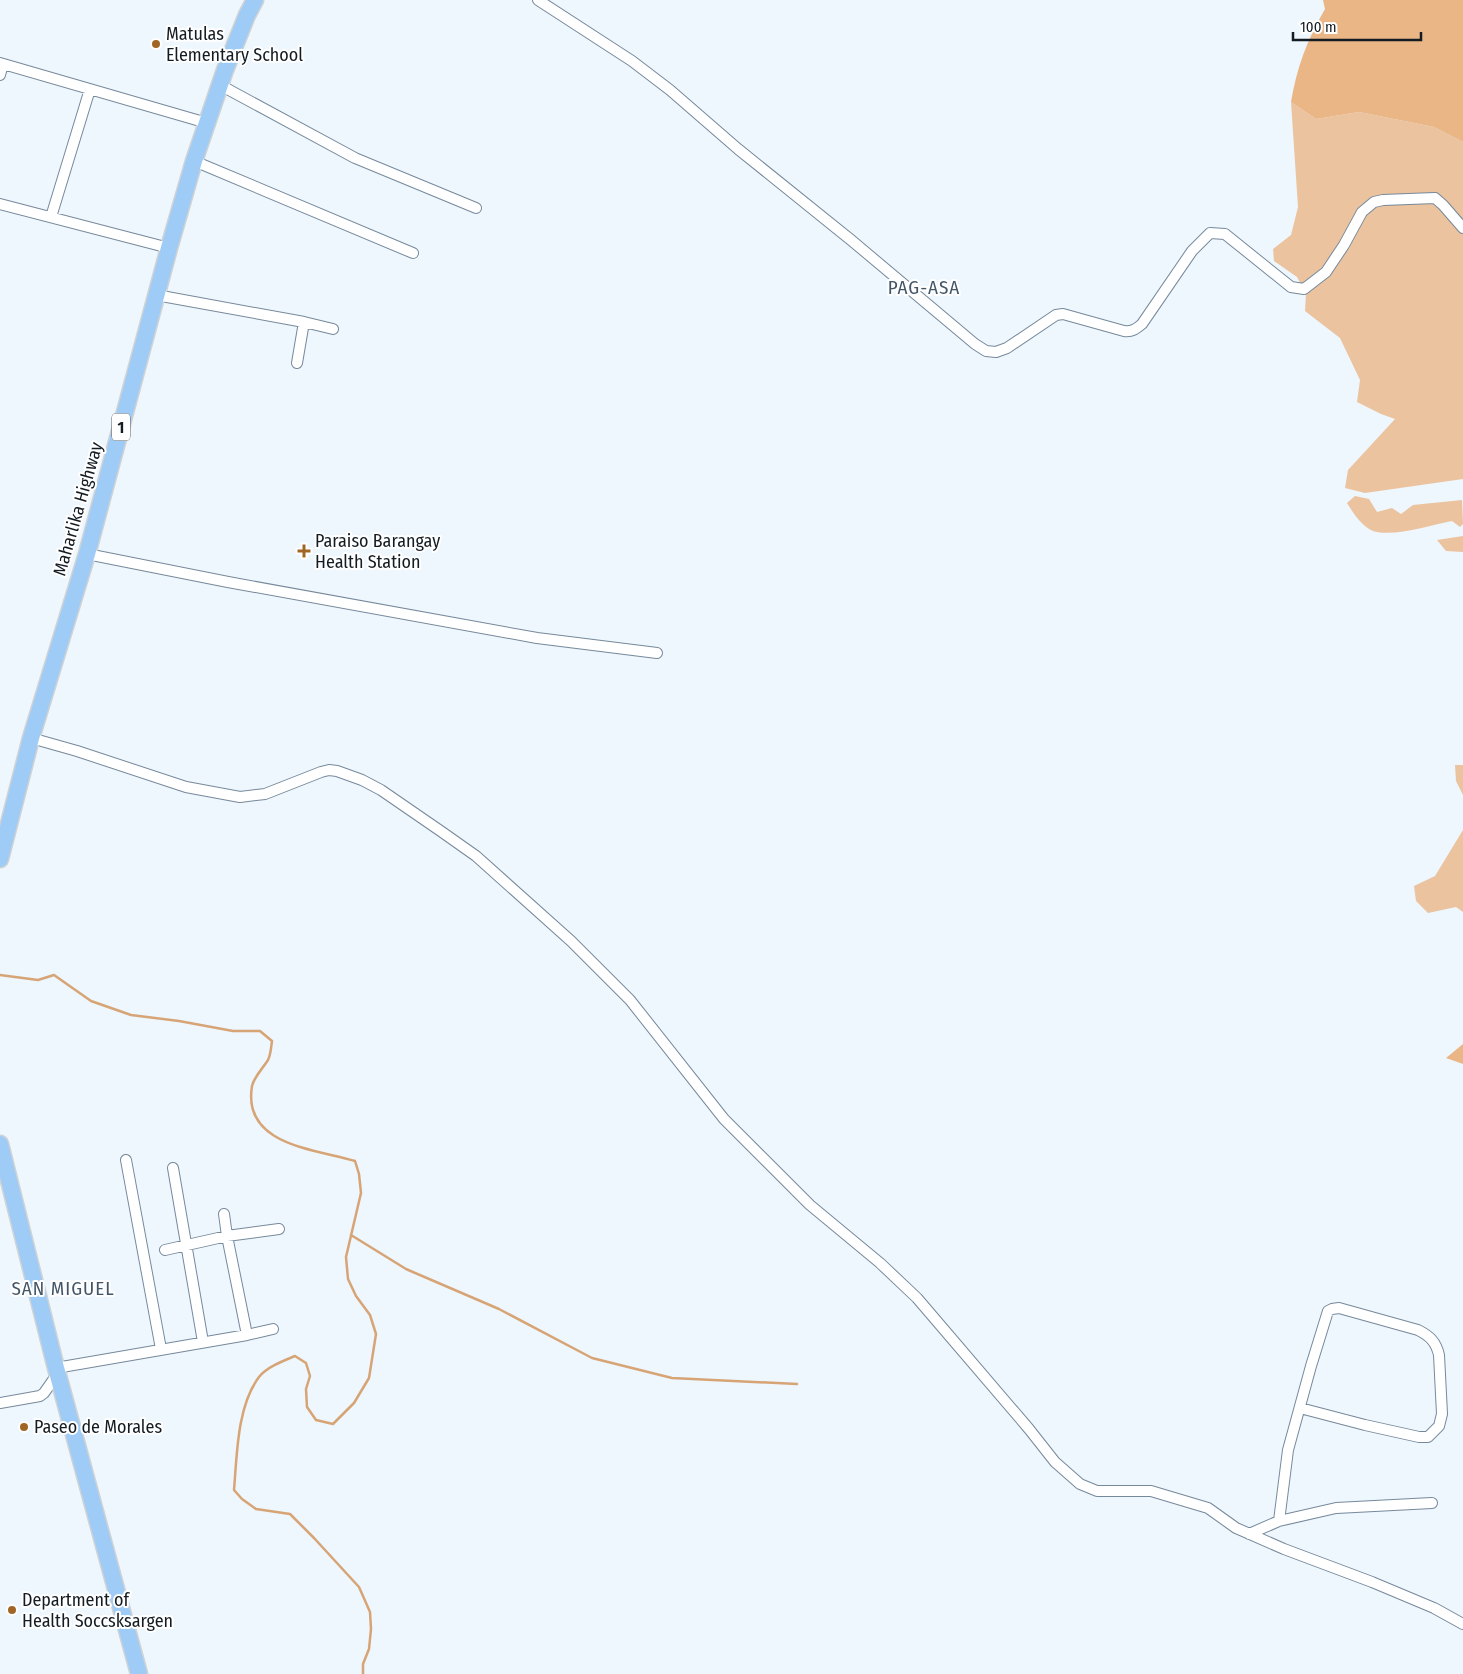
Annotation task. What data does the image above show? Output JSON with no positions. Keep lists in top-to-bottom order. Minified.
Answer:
{"streets":{"highway":["1","Maharlika Highway"]},"districts":["PAG-ASA","SAN MIGUEL"],"places":{"other":["Matulas Elementary School","Paseo de Morales","Department of Health Soccsksargen"],"health":["Paraiso Barangay Health Station"]},"scale_bar":"100 m"}
